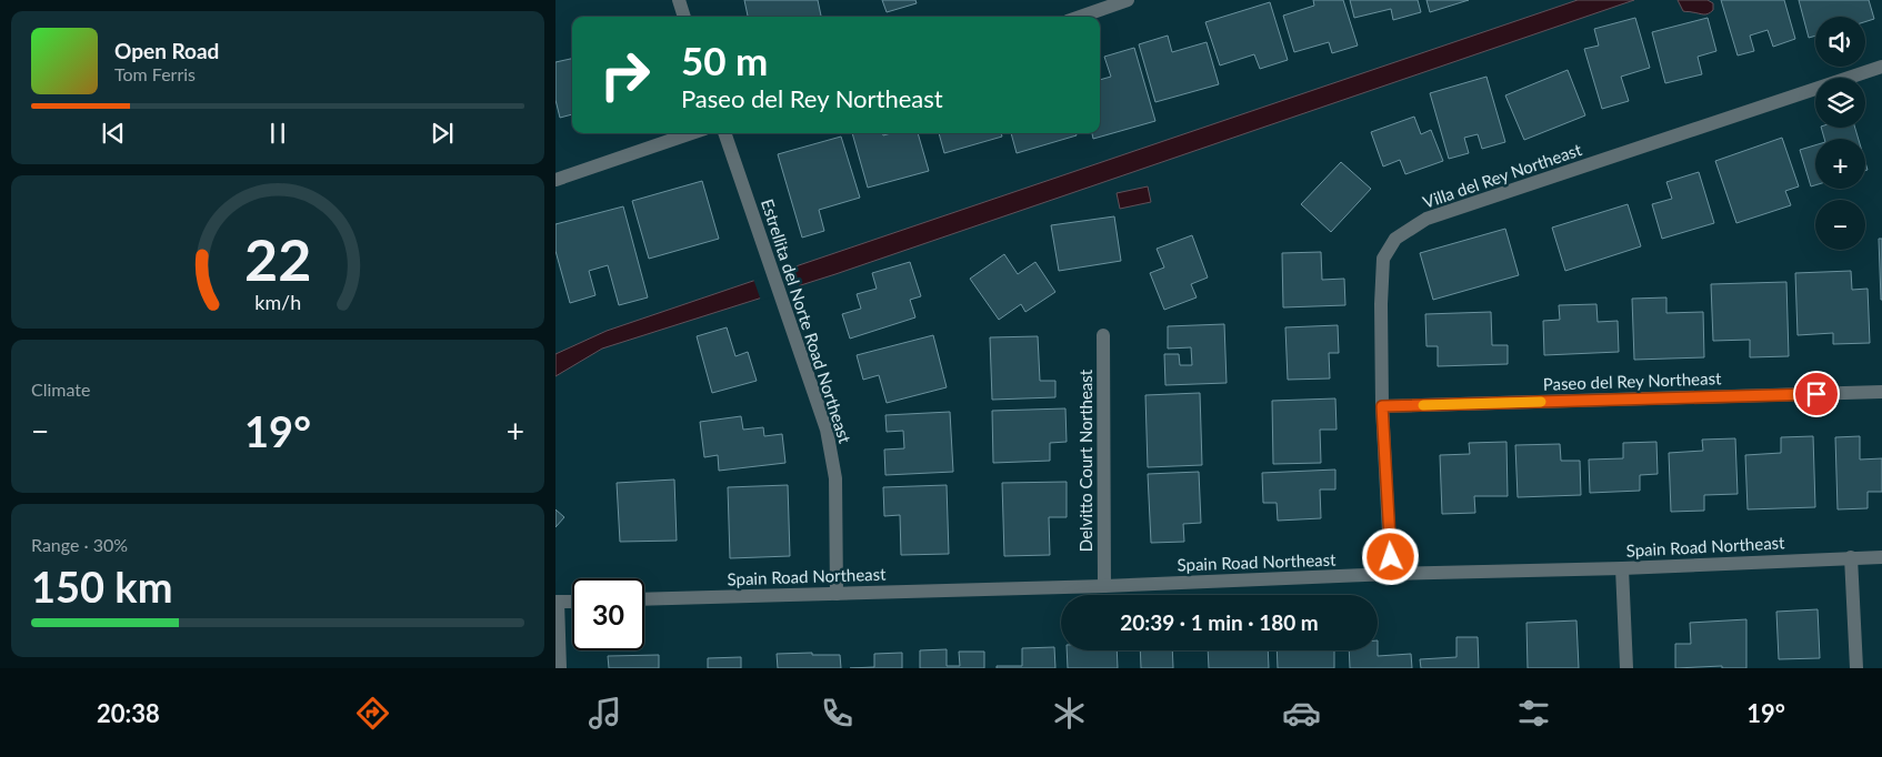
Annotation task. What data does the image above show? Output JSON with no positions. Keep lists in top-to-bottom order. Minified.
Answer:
{"streets":{"street":["Villa del Rey Northeast","Estrellita del Norte Road Northeast","Paseo del Rey Northeast","Delvitto Court Northeast","Spain Road Northeast"]},"crossings":[["Villa del Rey Northeast","Paseo del Rey Northeast"],["Villa del Rey Northeast","Spain Road Northeast"],["Estrellita del Norte Road Northeast","Spain Road Northeast"],["Delvitto Court Northeast","Spain Road Northeast"]],"page":{"map_buttons":["+","−"],"turn":["50 m","Paseo del Rey Northeast"],"song":["Open Road","Tom Ferris"],"tile":["Climate",["Range · 30%","150 km"]],"heat":["−","19°","+"],"limit":"30","trip":"20:39 · 1 min · 180 m","tabs":["20:38","19°"],"gauge":["22","km/h"]}}
